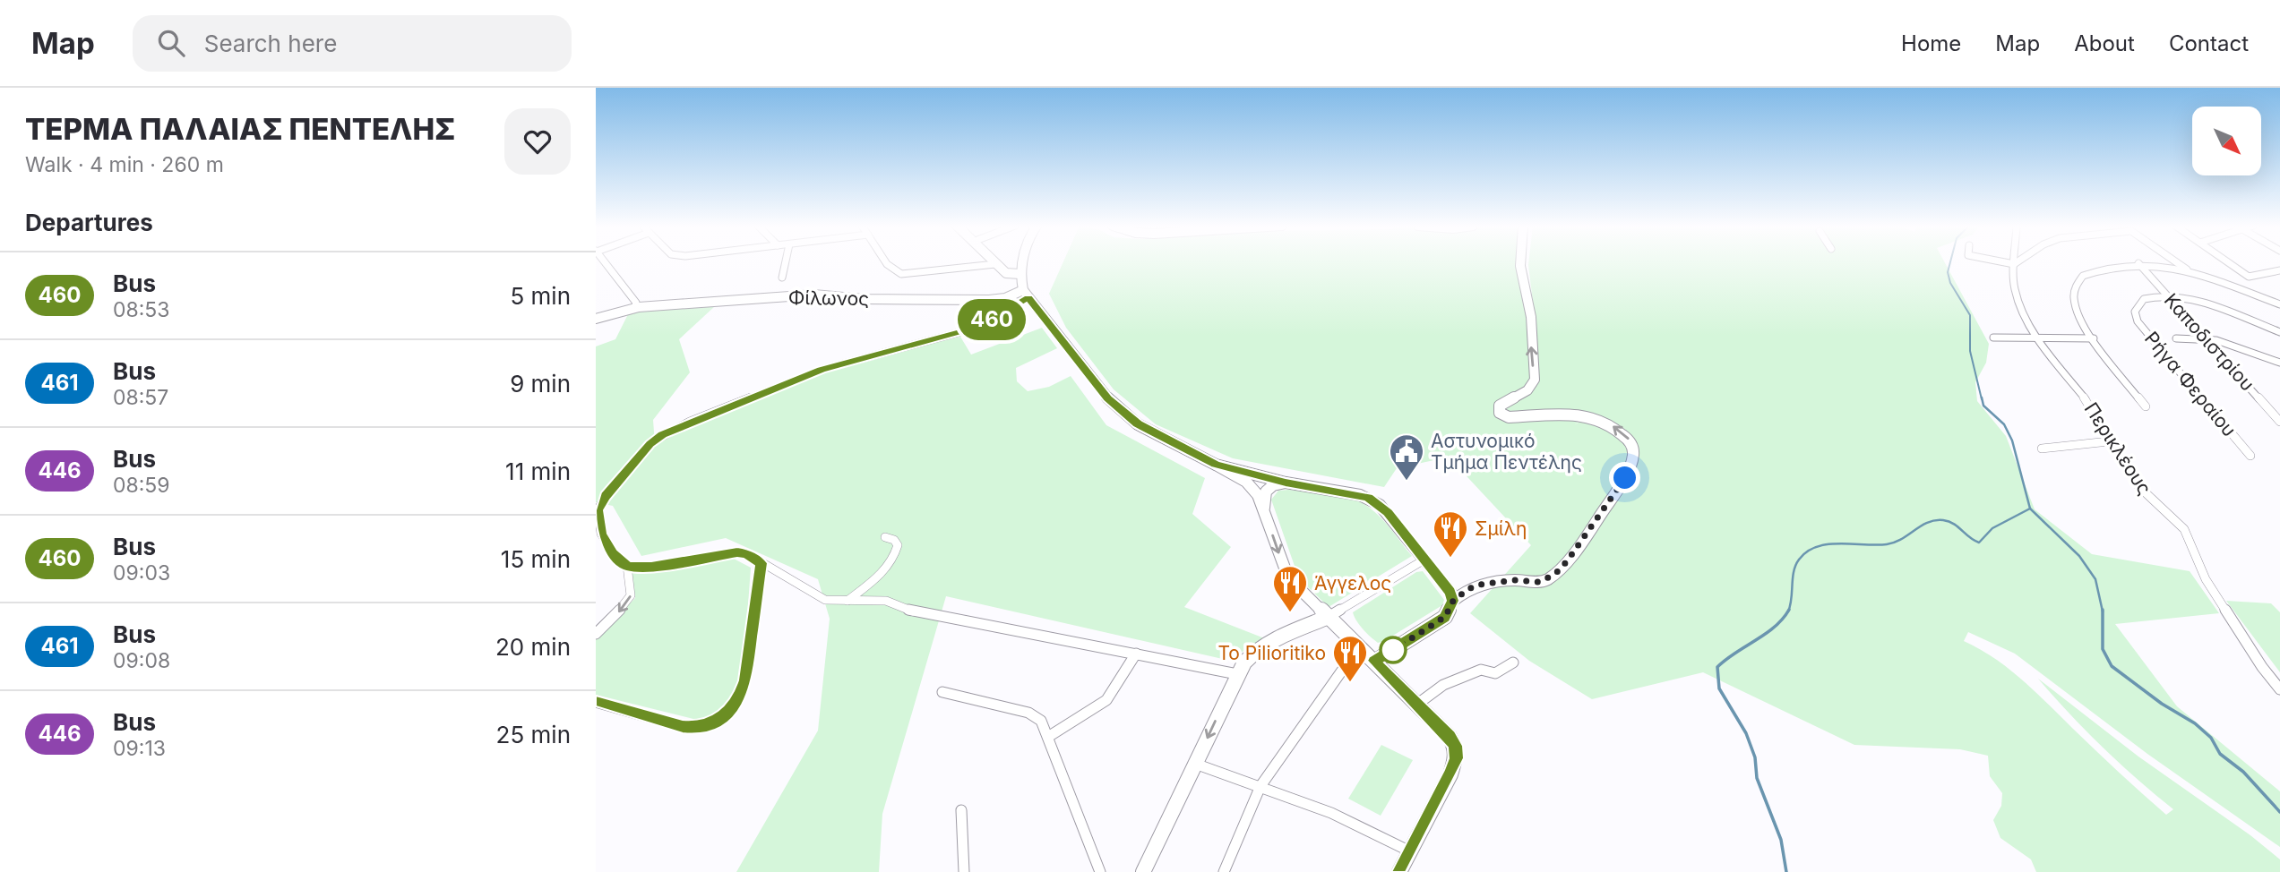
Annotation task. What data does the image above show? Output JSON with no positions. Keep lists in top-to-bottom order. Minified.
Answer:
{"streets":{"main road":["Φίλωνος"],"street":["Καποδιστρίου","Ρήγα Φεραίου","Περικλέους"]},"crossings":[["Καποδιστρίου","Ρήγα Φεραίου"]],"places":{"public building":["Αστυνομικό Τμήμα Πεντέλης"],"restaurant":["Σμίλη","Άγγελος","To Pilioritiko"]},"lines":["bus line 460"],"north":"bottom right","page":{"header":"Map","search":"Search here","nav":["Home","Map","About","Contact"],"heading":[["ΤΕΡΜΑ ΠΑΛΑΙΑΣ ΠΕΝΤΕΛΗΣ","Walk · 4 min · 260 m"],"Departures"],"on_map":"460","list":[{"mark":"460","name":"Bus","note":"08:53","value":"5 min"},{"mark":"461","name":"Bus","note":"08:57","value":"9 min"},{"mark":"446","name":"Bus","note":"08:59","value":"11 min"},{"mark":"460","name":"Bus","note":"09:03","value":"15 min"},{"mark":"461","name":"Bus","note":"09:08","value":"20 min"},{"mark":"446","name":"Bus","note":"09:13","value":"25 min"}]}}
